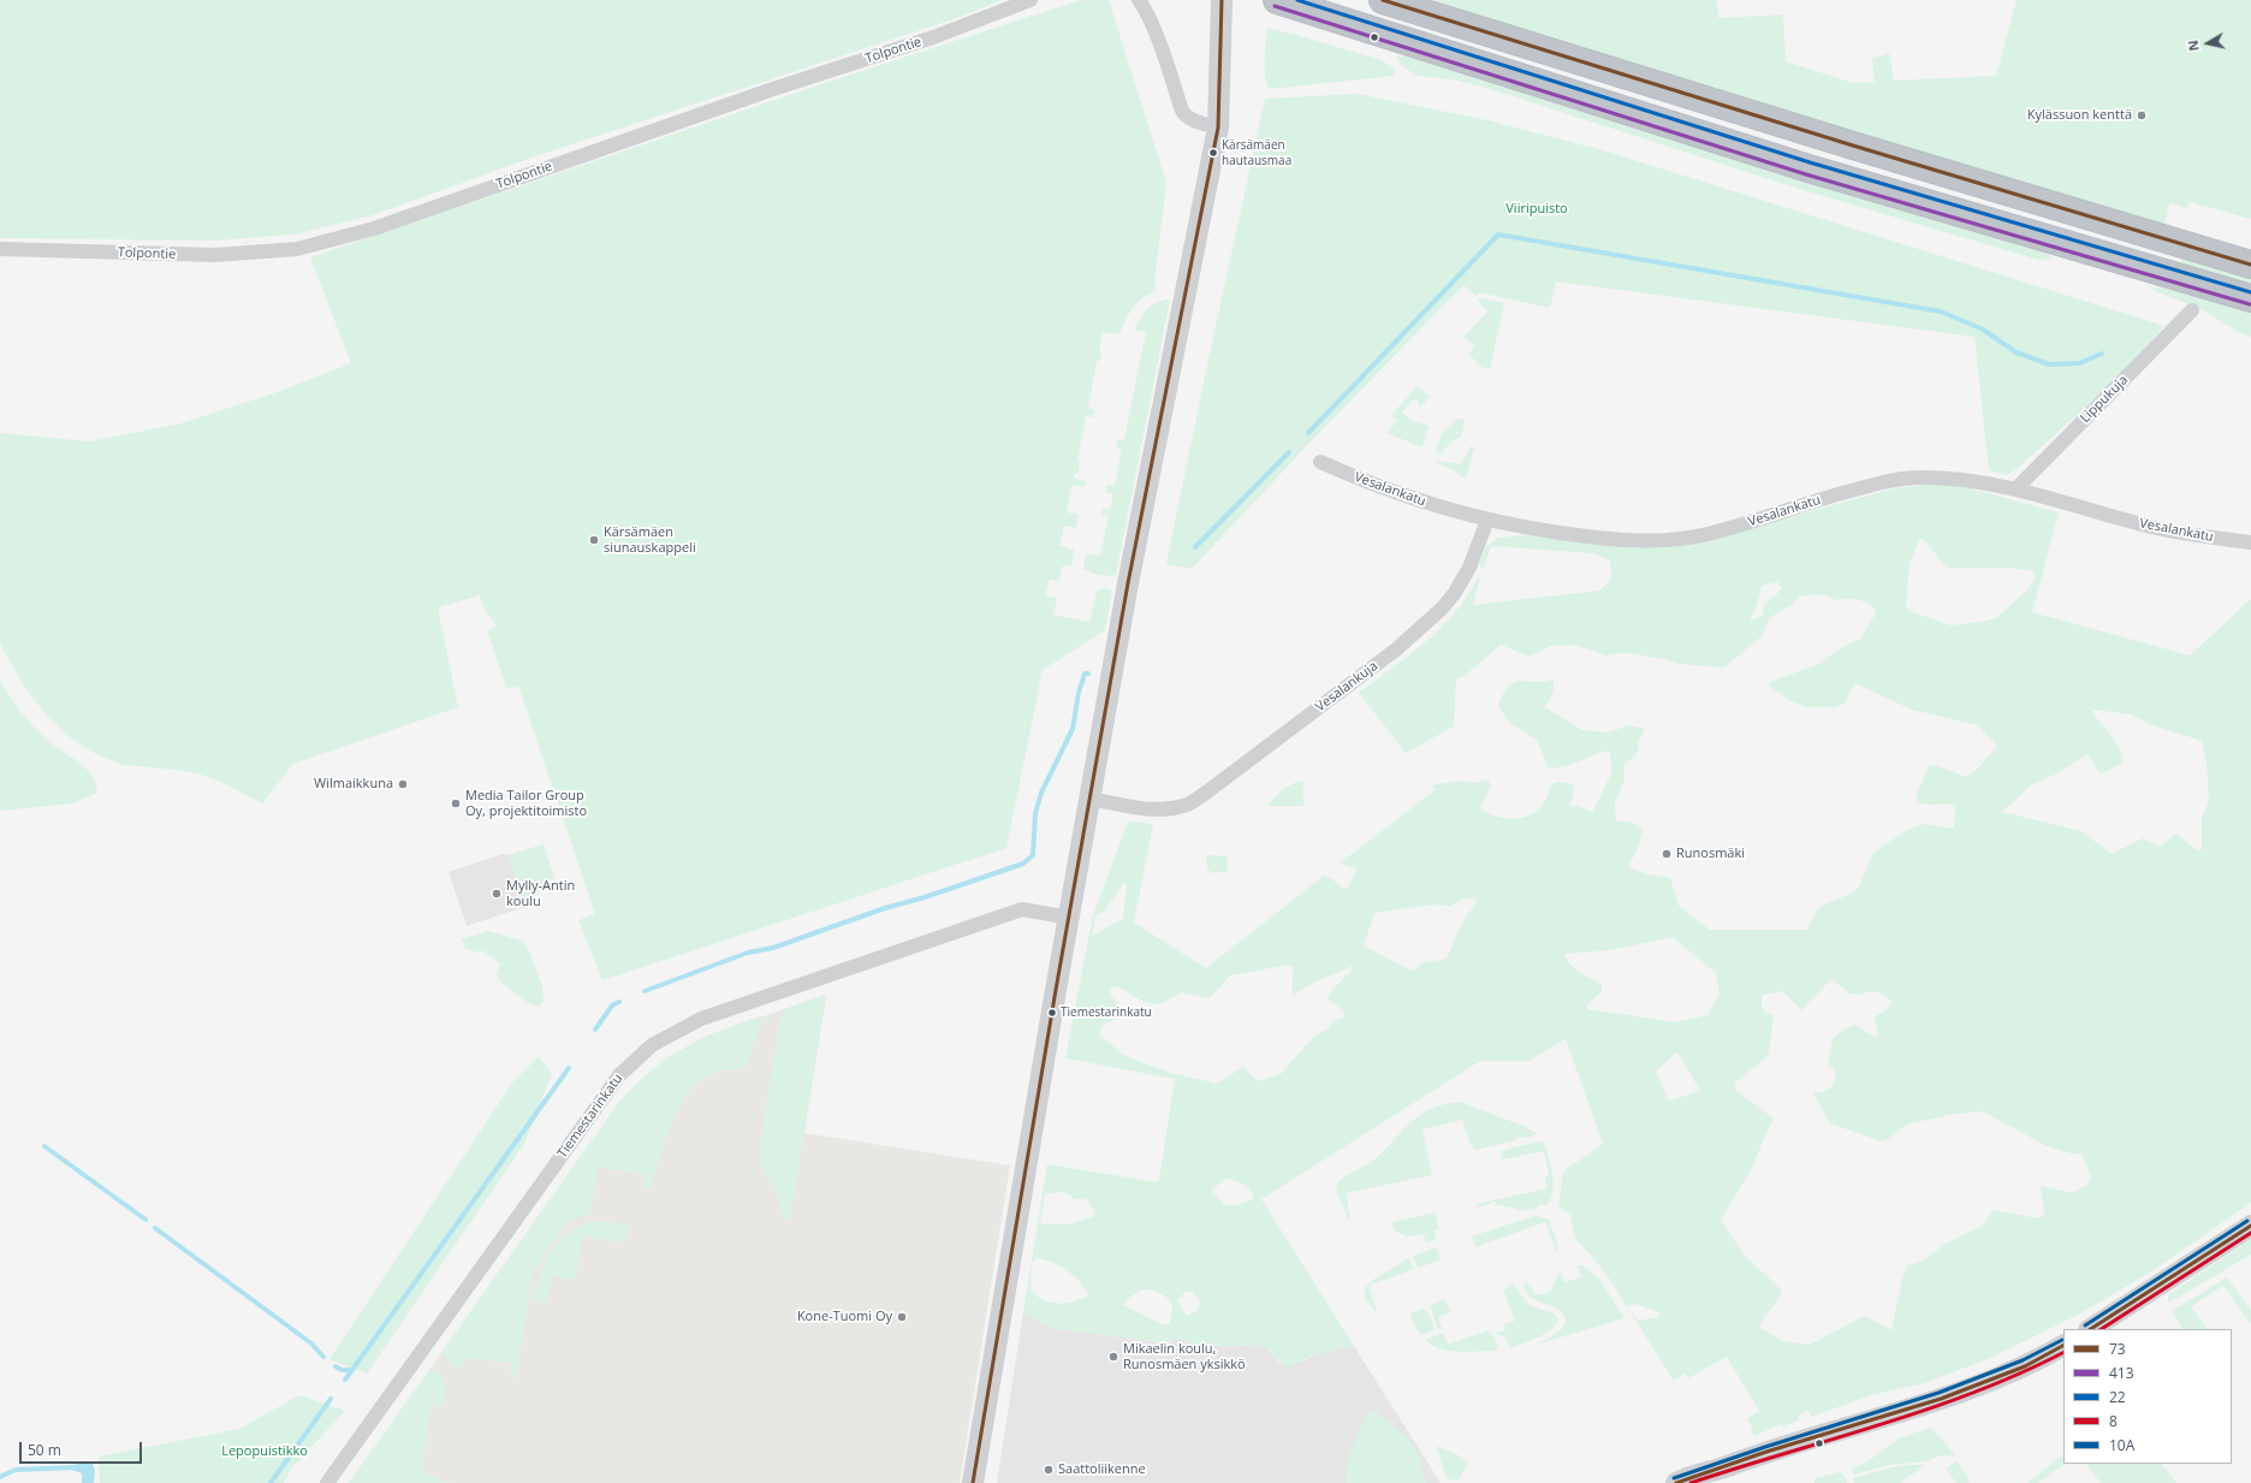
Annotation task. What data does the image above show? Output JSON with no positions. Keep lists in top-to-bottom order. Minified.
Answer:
{"streets":{"street":["Tolpontie","Lippukuja","Vesalankatu","Vesalankuja","Tiemestarinkatu"]},"crossings":[["Lippukuja","Vesalankatu"],["Vesalankatu","Vesalankuja"]],"parks":["Viiripuisto","Lepopuistikko"],"places":["Kylässuon kenttä","Kärsämäen hautausmaa","Kärsämäen siunauskappeli","Wilmaikkuna","Media Tailor Group Oy, projektitoimisto","Runosmäki","Mylly-Antin koulu","Tiemestarinkatu","Kone-Tuomi Oy","Mikaelin koulu, Runosmäen yksikkö","Saattoliikenne"],"lines":["transit line 73","transit line 22","transit line 413","transit line 10A","transit line 8"],"legend":["73","413","22","8","10A"],"scale_bar":"50 m","north":"left"}
